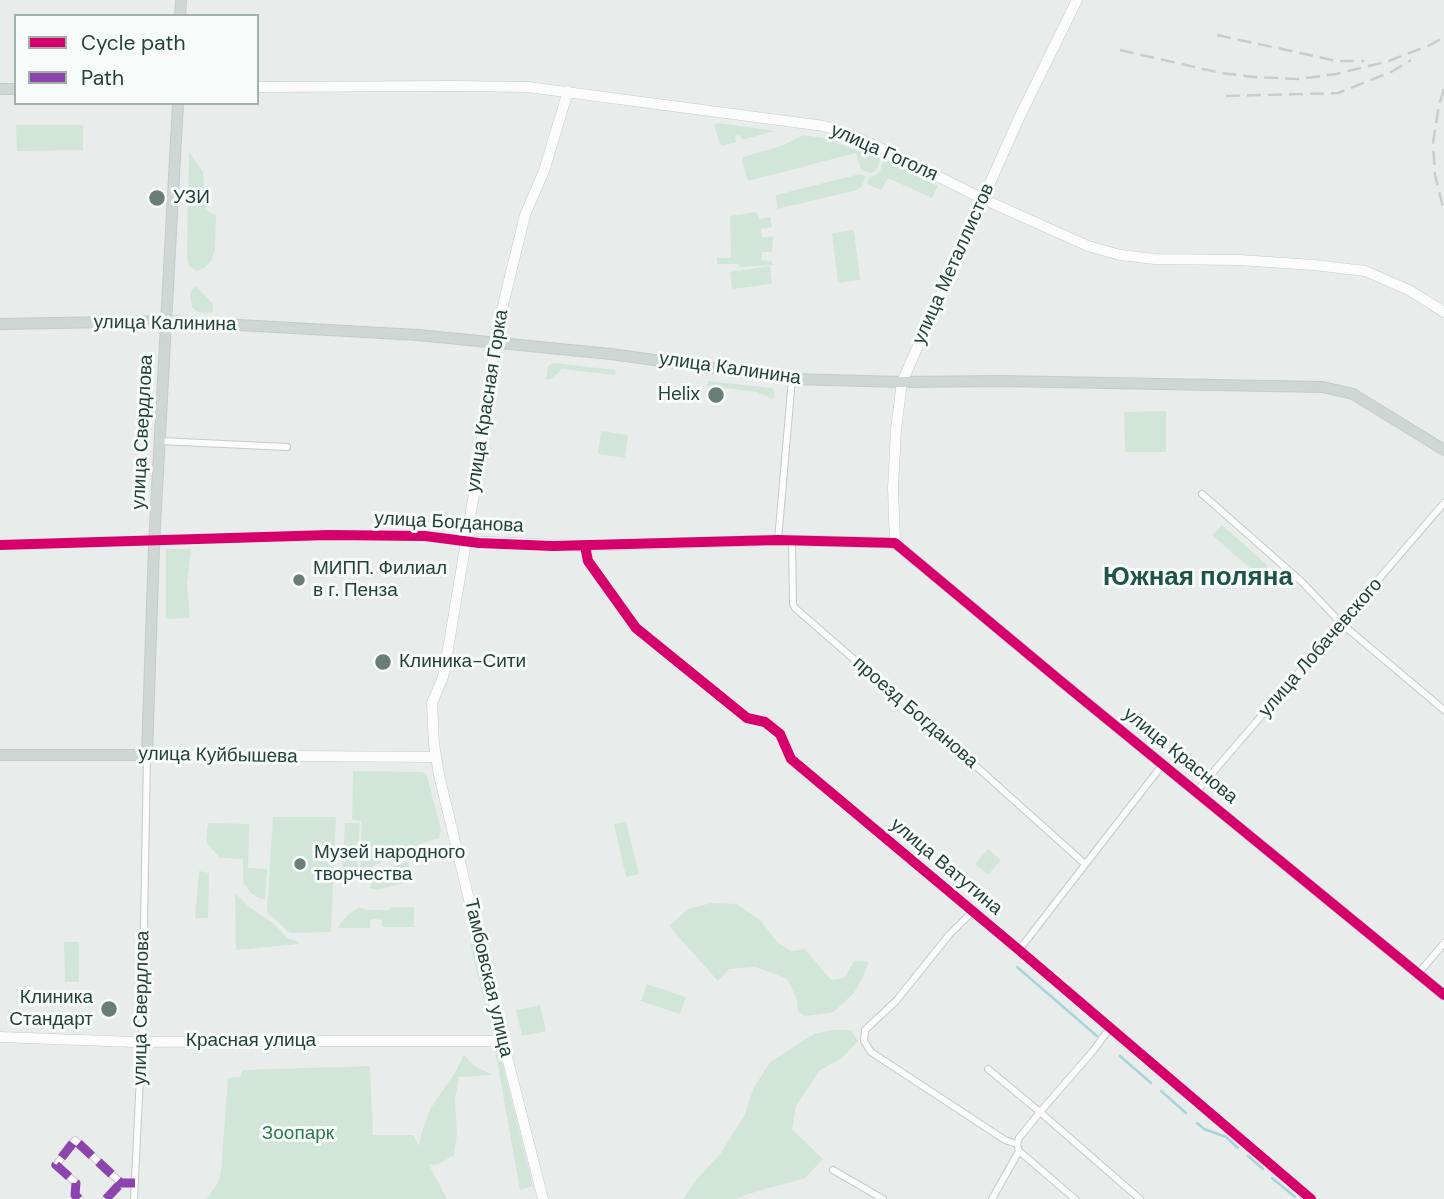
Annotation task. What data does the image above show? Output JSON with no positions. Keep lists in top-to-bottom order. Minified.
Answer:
{"streets":{"main road":["улица Гоголя","улица Металлистов","улица Калинина","улица Красная Горка","улица Свердлова","улица Богданова","улица Куйбышева","улица Краснова","Тамбовская улица","Красная улица"],"street":["улица Лобачевского","проезд Богданова","улица Ватутина"]},"crossings":[["улица Гоголя","улица Металлистов"],["улица Гоголя","улица Красная Горка"],["улица Металлистов","улица Калинина"],["улица Металлистов","улица Богданова"],["улица Металлистов","улица Краснова"],["улица Калинина","улица Красная Горка"],["улица Калинина","улица Свердлова"],["улица Красная Горка","улица Богданова"],["улица Красная Горка","улица Куйбышева"],["улица Красная Горка","Тамбовская улица"],["улица Свердлова","улица Богданова"],["улица Свердлова","улица Куйбышева"],["улица Свердлова","Красная улица"],["улица Богданова","проезд Богданова"],["улица Богданова","улица Краснова"],["улица Богданова","улица Ватутина"],["улица Лобачевского","улица Краснова"],["проезд Богданова","улица Краснова"],["улица Куйбышева","Тамбовская улица"],["улица Краснова","улица Ватутина"],["Тамбовская улица","Красная улица"]],"districts":["Южная поляна"],"parks":["Зоопарк"],"places":["УЗИ","Helix","МИПП. Филиал в г. Пенза","Клиника-Сити","Музей народного творчества","Клиника Стандарт"],"legend":["Cycle path","Path"]}
